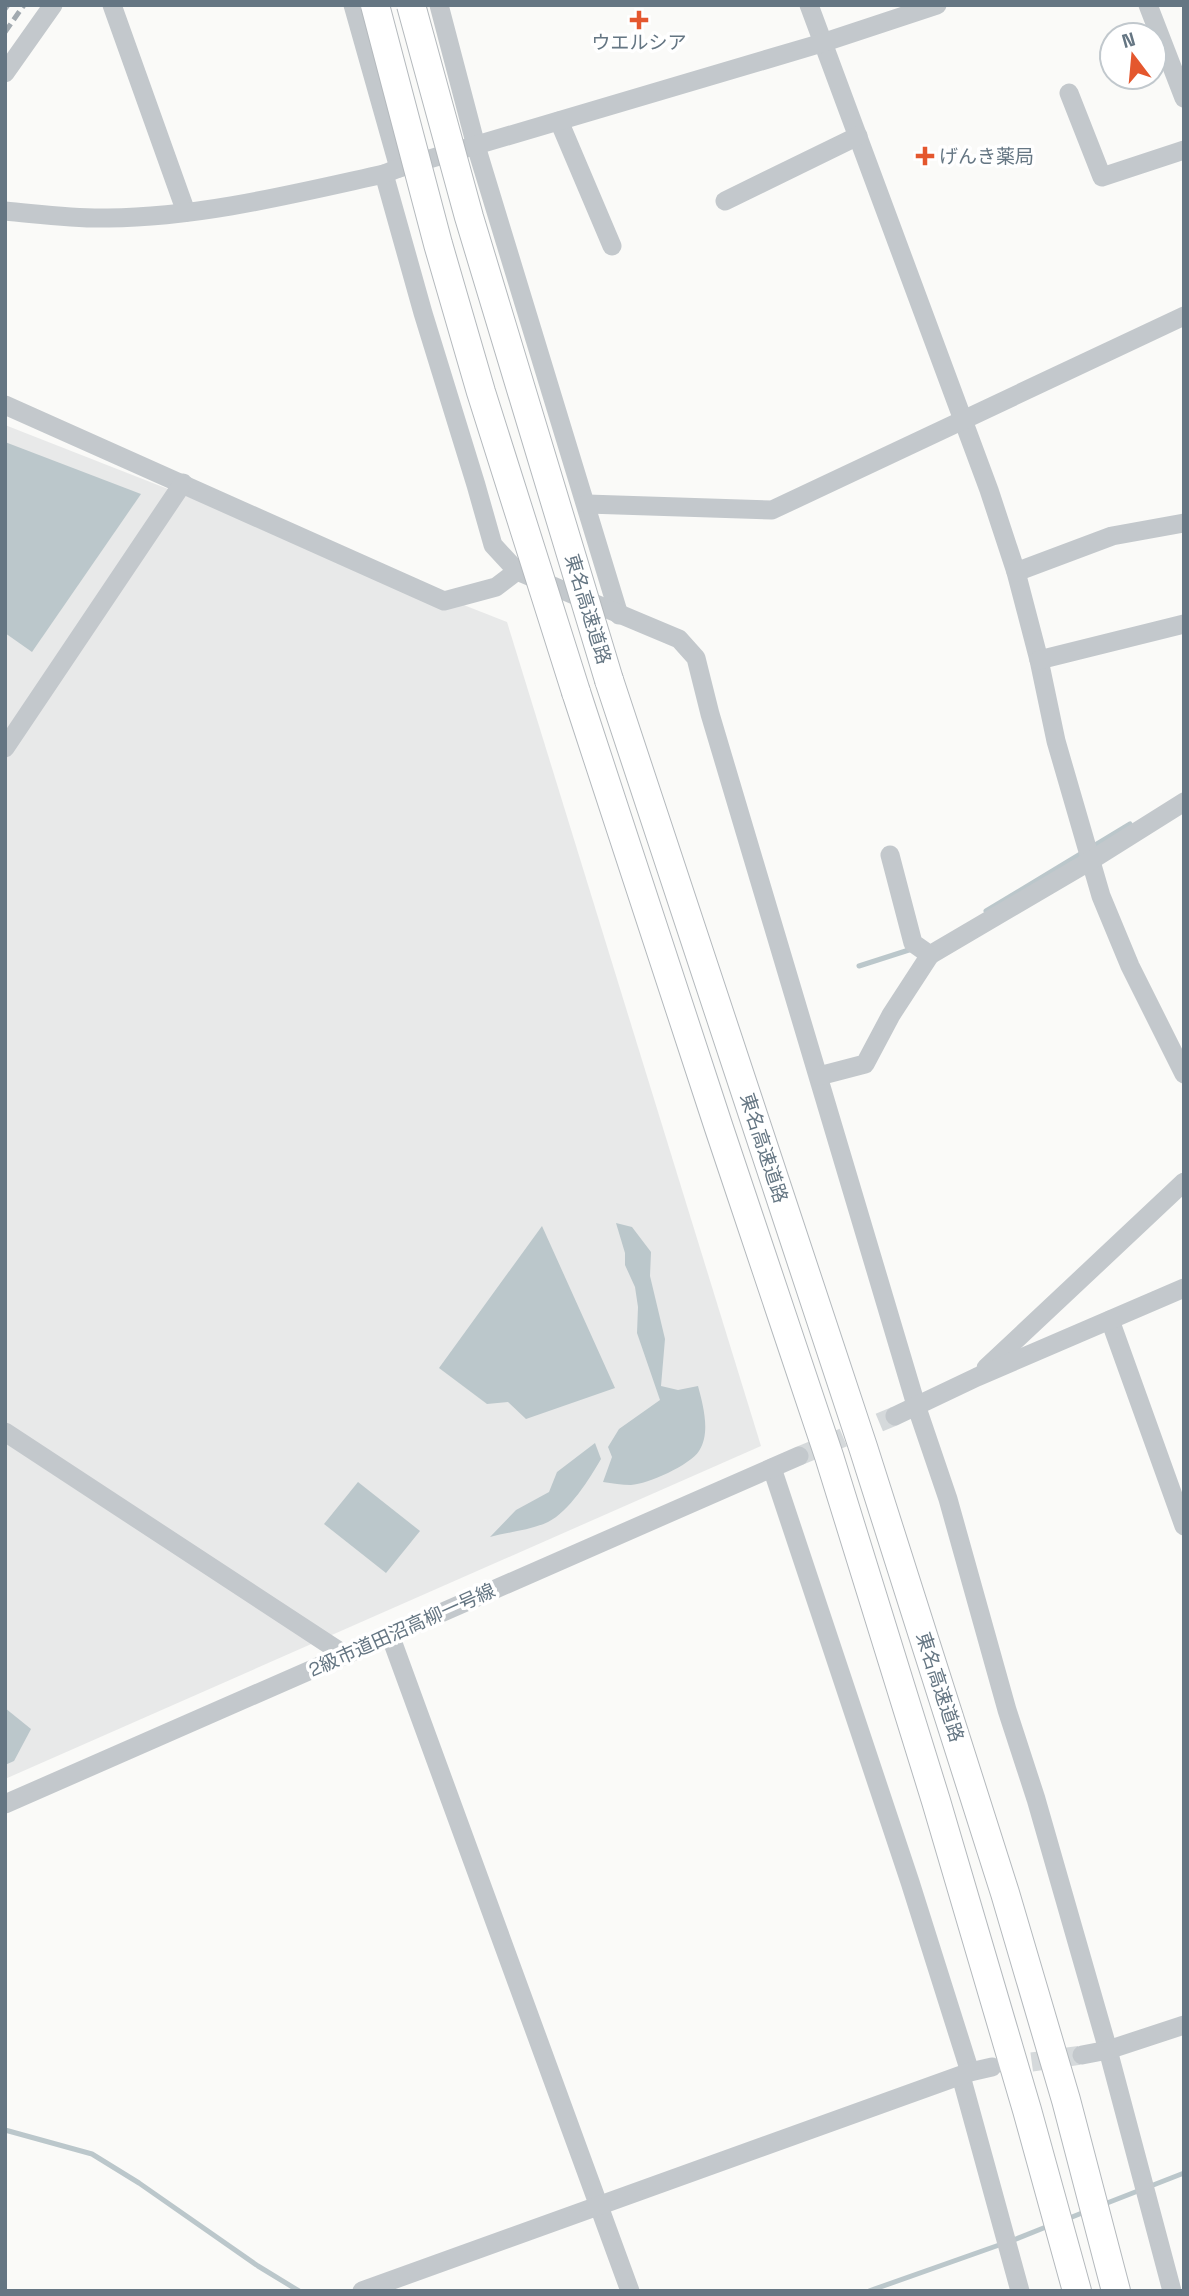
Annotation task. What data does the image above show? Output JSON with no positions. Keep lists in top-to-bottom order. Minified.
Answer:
{"streets":{"highway":["東名高速道路"],"street":["2級市道田沼高柳一号線"]},"places":{"health":["ウエルシア","げんき薬局"]},"north":"top"}
